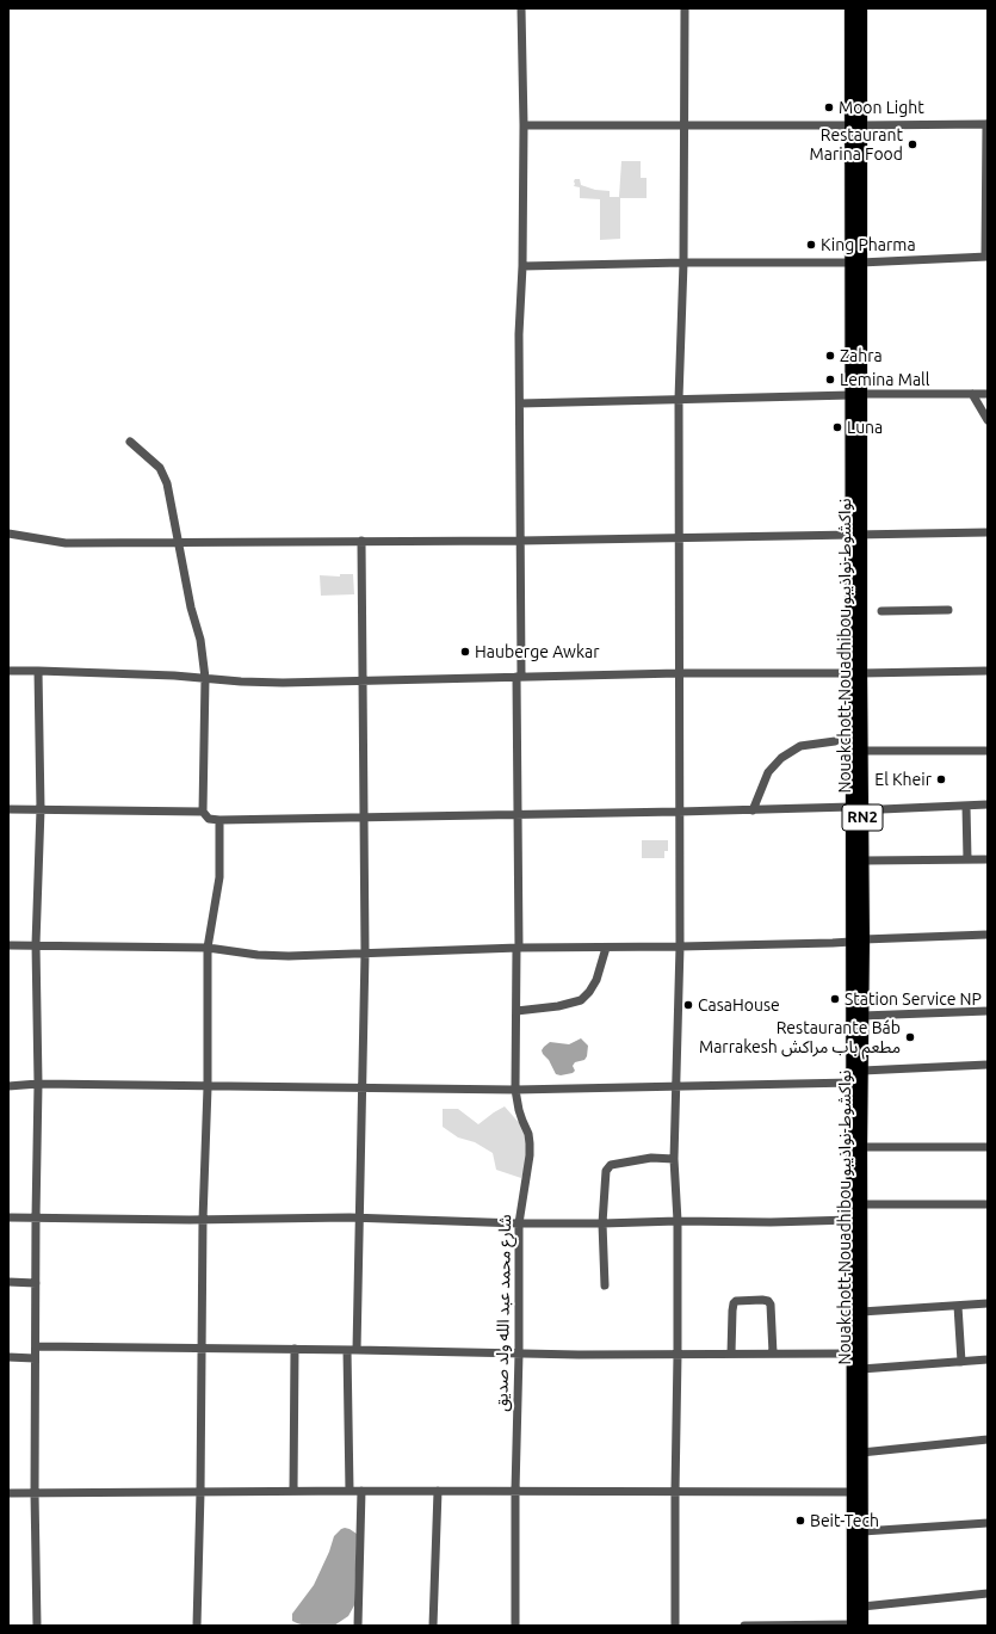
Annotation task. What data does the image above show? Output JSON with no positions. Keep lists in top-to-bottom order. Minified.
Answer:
{"streets":{"highway":["Nouakchott-Nouadhibou نواكشوط-نواذيبو","RN2"],"street":["شارع محمد عبد الله ولد صديق"]},"places":["Moon Light","Restaurant Marina Food","King Pharma","Zahra","Lemina Mall","Luna","Hauberge Awkar","El Kheir","Station Service NP","CasaHouse","Restaurante Báb Marrakesh مطعم باب مراكش","Beit-Tech"]}
